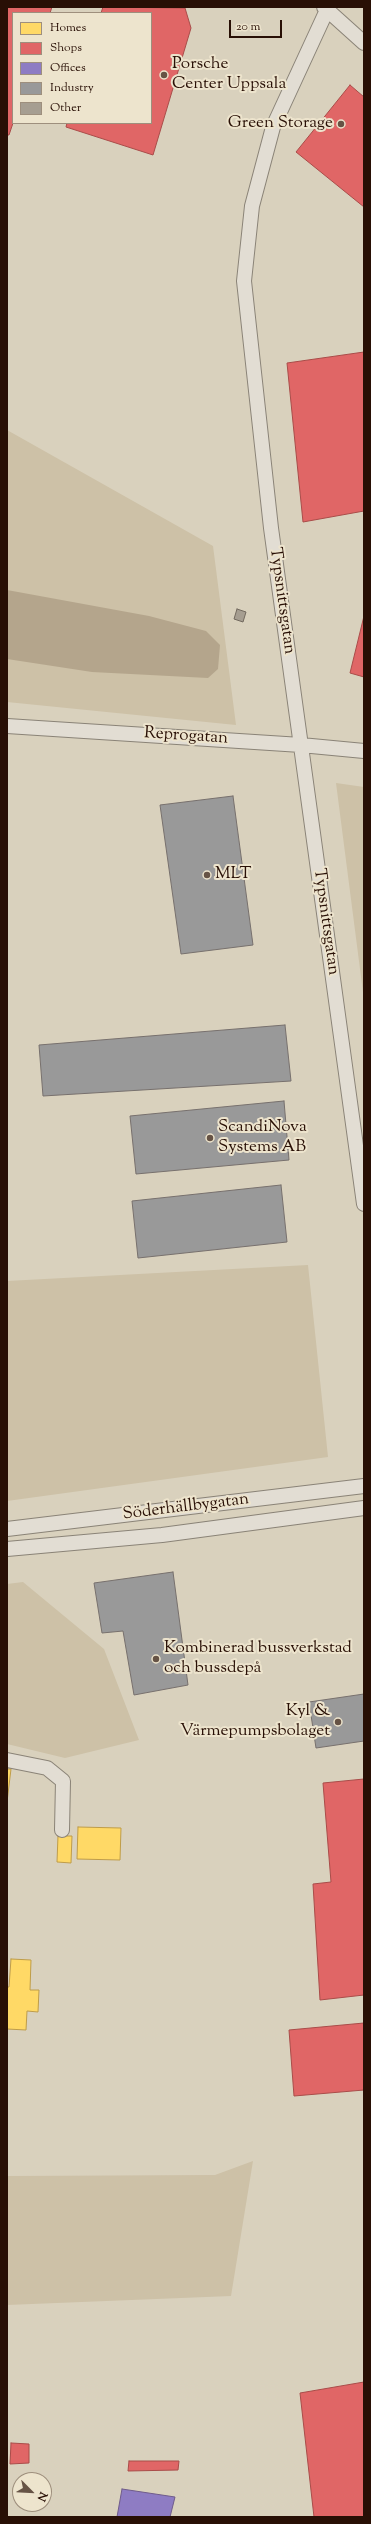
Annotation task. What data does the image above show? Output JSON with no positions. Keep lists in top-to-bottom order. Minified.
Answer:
{"streets":{"street":["Typsnittsgatan","Reprogatan","Söderhällbygatan"]},"crossings":[["Typsnittsgatan","Reprogatan"]],"places":["Porsche Center Uppsala","Green Storage","MLT","ScandiNova Systems AB","Kombinerad bussverkstad och bussdepå","Kyl & Värmepumpsbolaget"],"legend":["Homes","Shops","Offices","Industry","Other"],"scale_bar":"20 m","north":"bottom right"}
